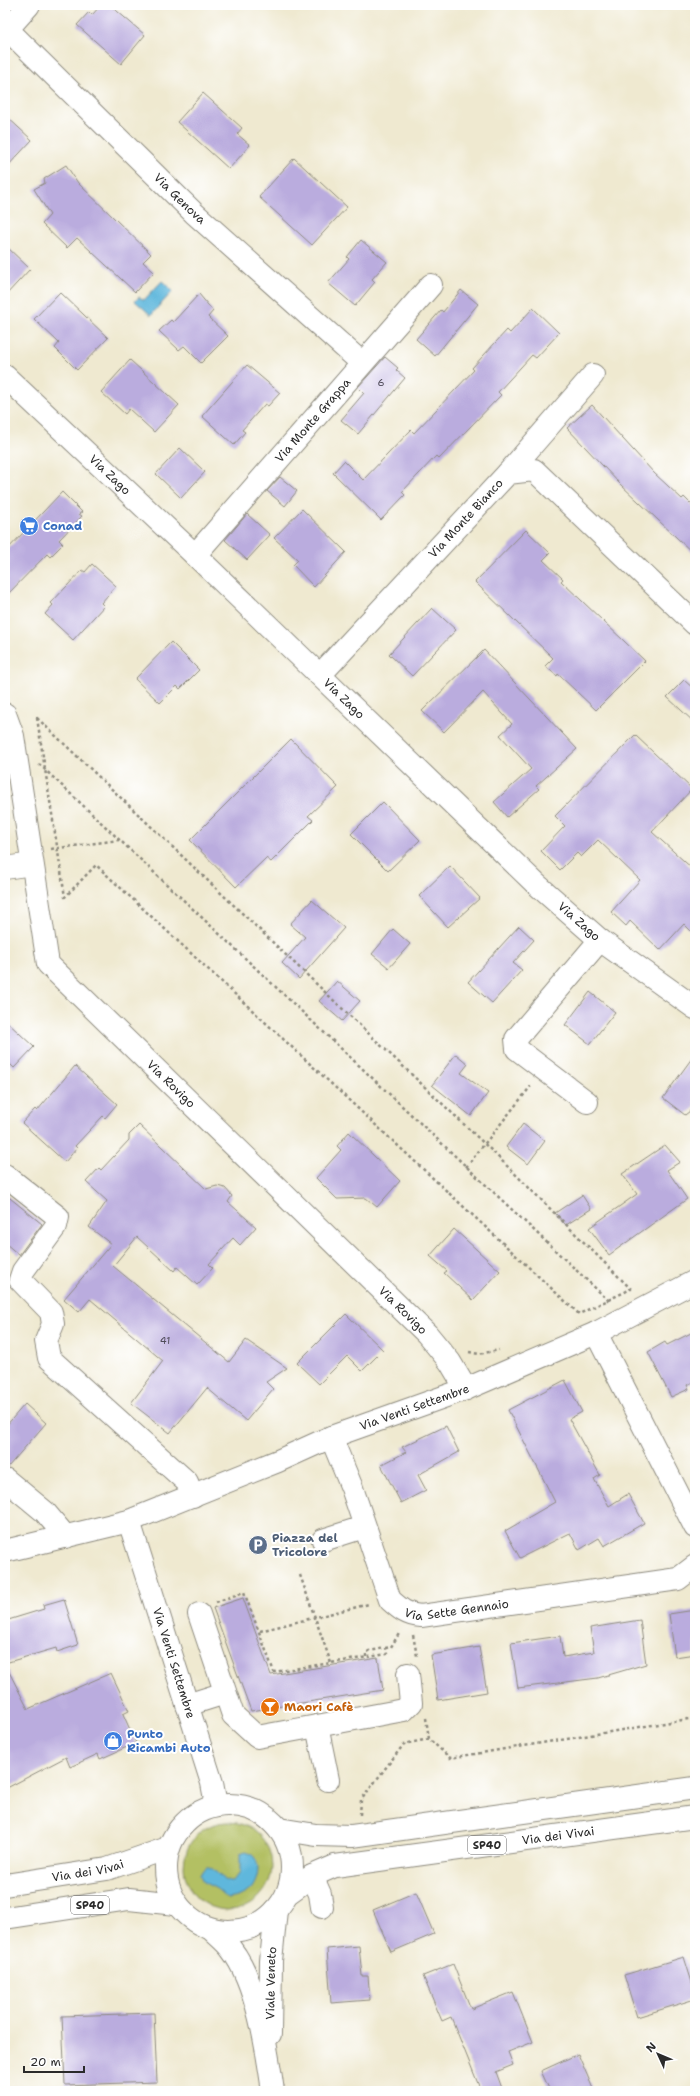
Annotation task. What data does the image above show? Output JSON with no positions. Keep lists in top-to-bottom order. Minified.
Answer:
{"streets":{"street":["Via Genova","Via Monte Grappa","Via Zago","Via Monte Bianco","Via Rovigo","Via Venti Settembre","Via Sette Gennaio","Via dei Vivai","SP40","Viale Veneto"]},"crossings":[["Via Genova","Via Monte Grappa"],["Via Monte Grappa","Via Zago"],["Via Zago","Via Monte Bianco"],["Via Rovigo","Via Venti Settembre"],["Via Venti Settembre","Via Sette Gennaio"],["Via Venti Settembre","Via dei Vivai"],["Via Venti Settembre","SP40"],["Via Venti Settembre","Viale Veneto"],["Via dei Vivai","SP40"],["Via dei Vivai","Viale Veneto"],["SP40","Viale Veneto"]],"places":{"supermarket":["Conad"],"parking":["Piazza del Tricolore"],"bar":["Maori Cafè"],"shop":["Punto Ricambi Auto"]},"house_numbers":["6","41"],"scale_bar":"20 m","north":"top left"}
